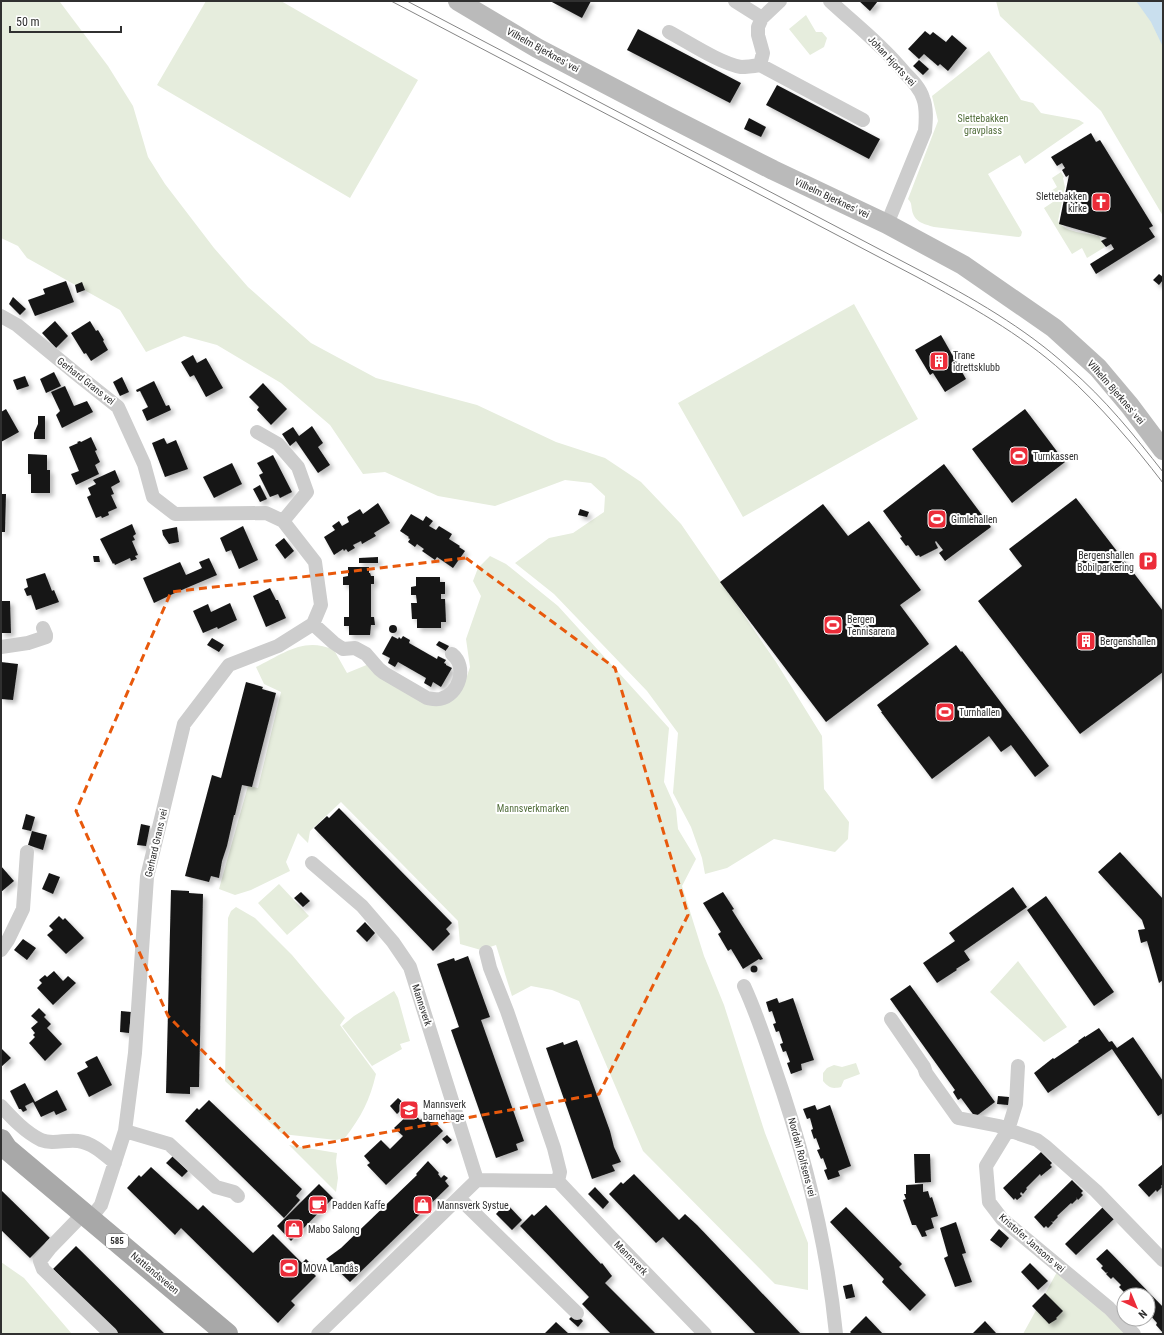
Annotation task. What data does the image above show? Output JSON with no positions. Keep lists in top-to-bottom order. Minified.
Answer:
{"streets":{"main road":["Vilhelm Bjerknes' vei","585","Nattlandsveien"],"street":["Johan Hjorts vei","Gerhard Grans vei","Mannsverk","Nordahl Rolfsens vei","Kristofer Jansons vei"]},"crossings":[["Vilhelm Bjerknes' vei","Johan Hjorts vei"],["Gerhard Grans vei","Nattlandsveien"]],"parks":["Slettebakken gravplass","Mannsverkmarken"],"places":{"church":["Slettebakken kirke"],"building":["Trane idrettsklubb","Bergenshallen"],"sports":["Turnkassen","Gimlehallen","Bergen Tennisarena","Turnhallen","MOVA Landås"],"parking":["Bergenshallen Bobilparkering"],"school or university":["Mannsverk barnehage"],"cafe":["Padden Kaffe"],"shop":["Mannsverk Systue","Mabo Salong"]},"scale_bar":"50 m","north":"bottom right"}
